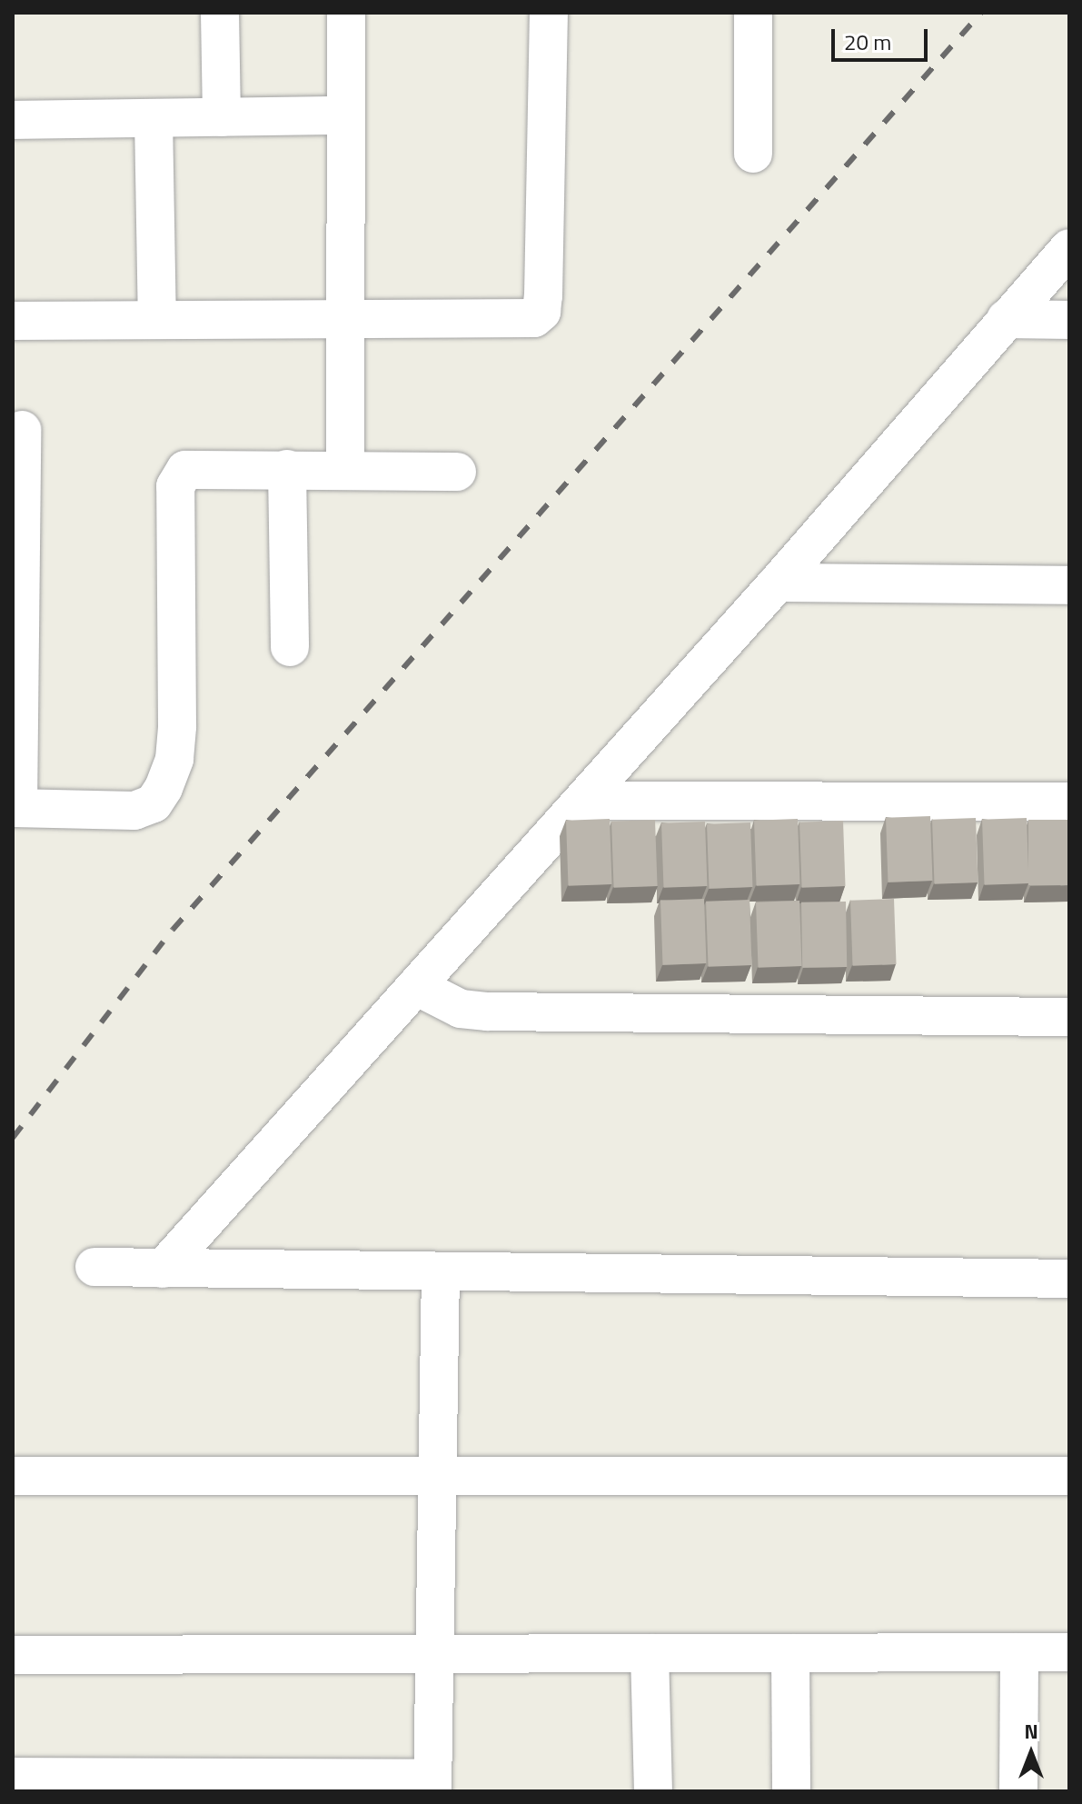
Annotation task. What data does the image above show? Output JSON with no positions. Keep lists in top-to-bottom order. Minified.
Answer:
{"scale_bar":"20 m","north":"top"}
